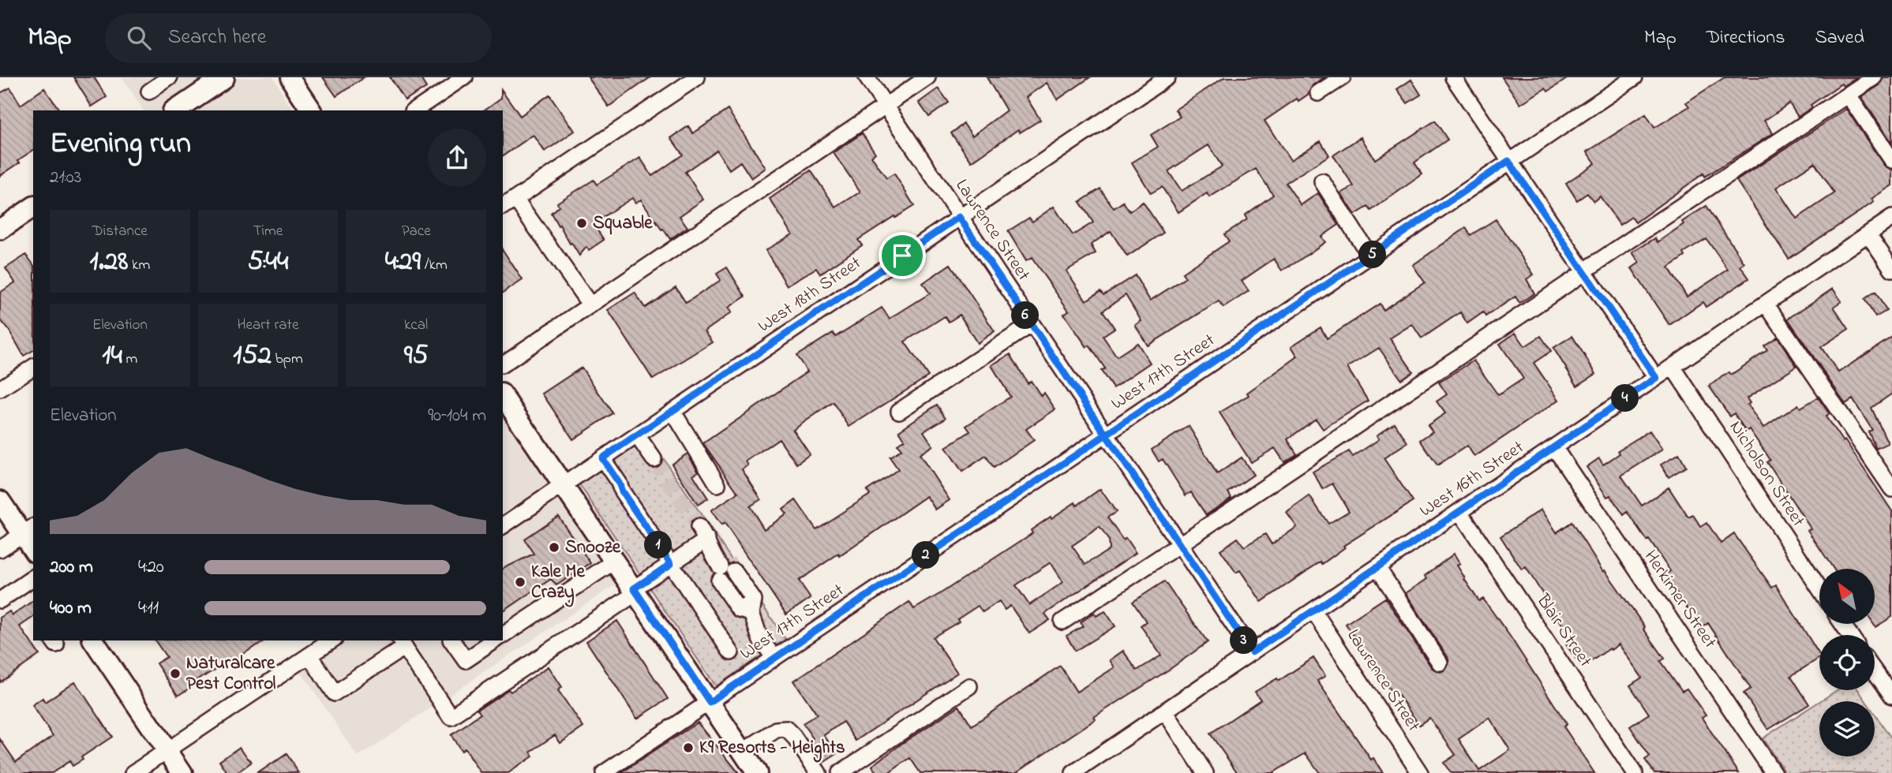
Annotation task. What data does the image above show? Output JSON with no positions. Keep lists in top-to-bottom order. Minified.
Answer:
{"streets":{"street":["Lawrence Street","West 18th Street","West 17th Street","Nicholson Street","West 16th Street","Herkimer Street","Blair Street"]},"crossings":[["Lawrence Street","West 18th Street"],["Lawrence Street","West 17th Street"],["Lawrence Street","West 16th Street"],["Nicholson Street","West 16th Street"],["West 16th Street","Herkimer Street"],["West 16th Street","Blair Street"]],"places":["Squable","Snooze","Kale Me Crazy","Naturalcare Pest Control","K9 Resorts - Heights"],"north":"top left","page":{"header":"Map","search":"Search here","nav":["Map","Directions","Saved"],"heading":["Evening run","21:03"],"stats":[["Distance","1.28 km"],["Time","5:44"],["Pace","4:29 /km"],["Elevation","14 m"],["Heart rate","152 bpm"],["kcal","95"]],"pins":["5","6","4","1","2","3"],"chart":["Elevation","90–104 m"],"list":[{"name":"200 m","note":"4:20"},{"name":"400 m","note":"4:11"}]}}
